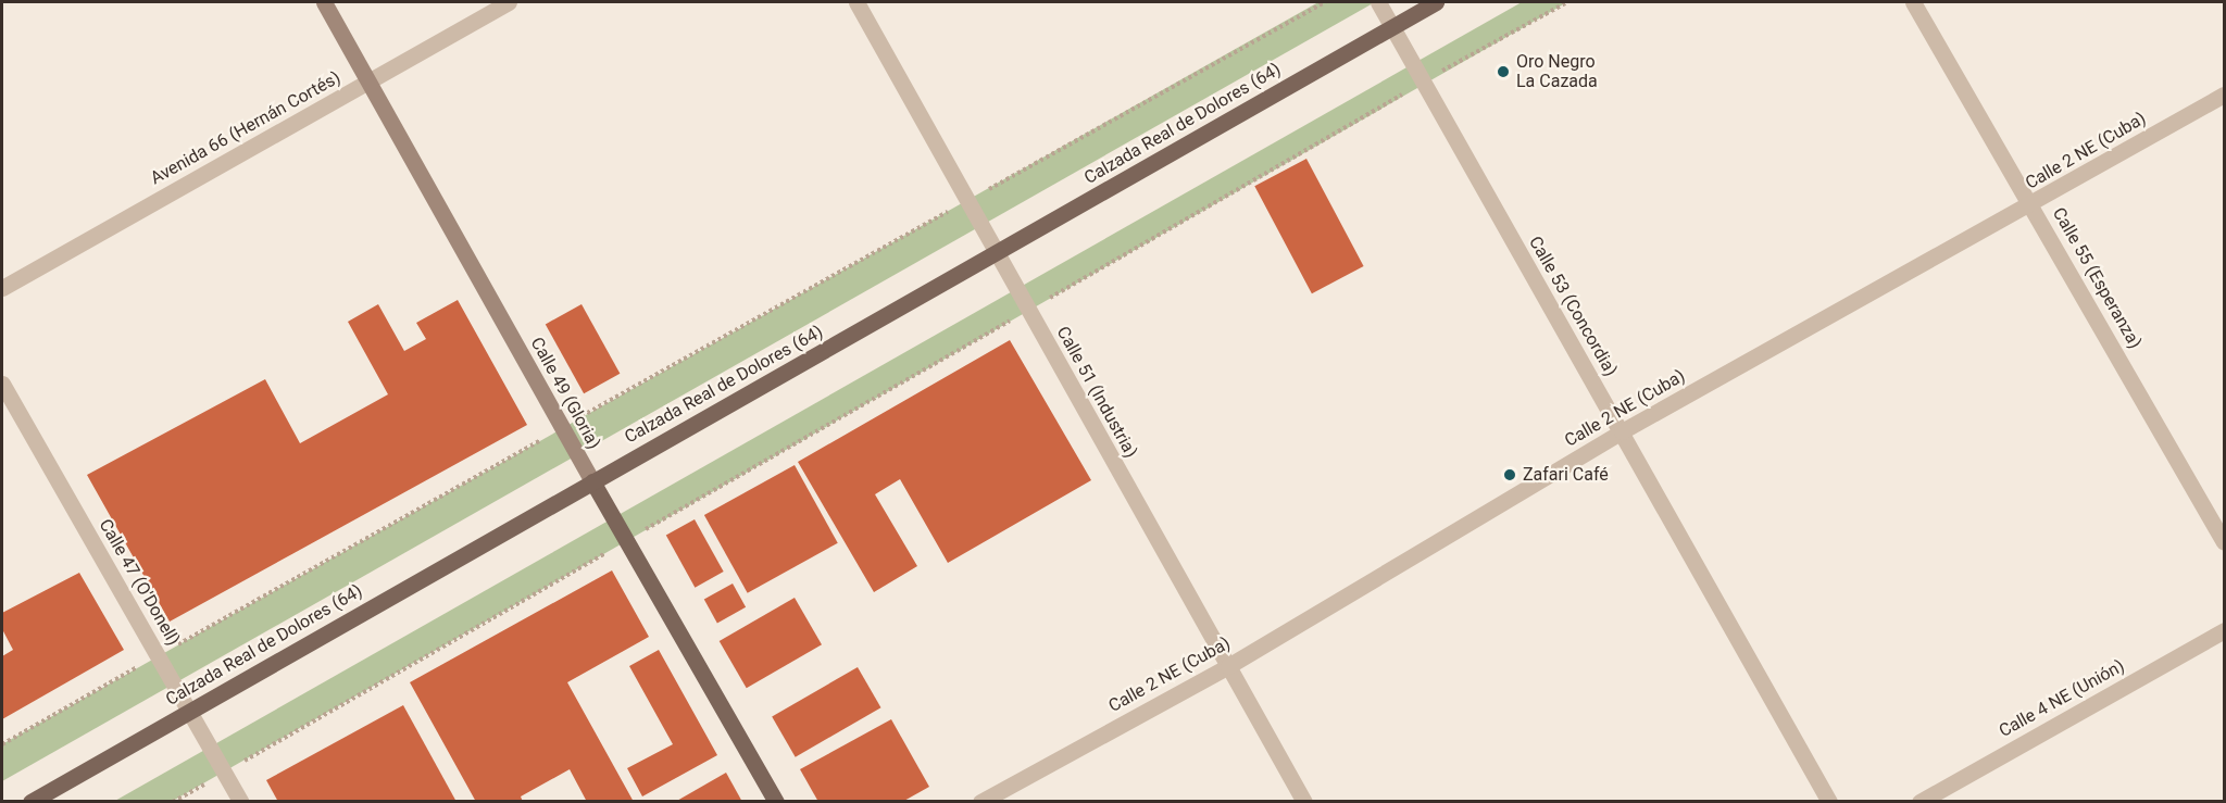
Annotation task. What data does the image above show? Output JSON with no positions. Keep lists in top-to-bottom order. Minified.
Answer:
{"streets":{"main road":["Calzada Real de Dolores (64)","Calle 49 (Gloria)"],"street":["Avenida 66 (Hernán Cortés)","Calle 2 NE (Cuba)","Calle 55 (Esperanza)","Calle 53 (Concordia)","Calle 51 (Industria)","Calle 47 (O'Donell)","Calle 4 NE (Unión)"]},"crossings":[["Calzada Real de Dolores (64)","Calle 53 (Concordia)"],["Calzada Real de Dolores (64)","Calle 51 (Industria)"],["Calzada Real de Dolores (64)","Calle 49 (Gloria)"],["Calzada Real de Dolores (64)","Calle 47 (O'Donell)"],["Avenida 66 (Hernán Cortés)","Calle 49 (Gloria)"],["Calle 2 NE (Cuba)","Calle 55 (Esperanza)"],["Calle 2 NE (Cuba)","Calle 53 (Concordia)"],["Calle 2 NE (Cuba)","Calle 51 (Industria)"]],"places":["Oro Negro La Cazada","Zafari Café"]}
